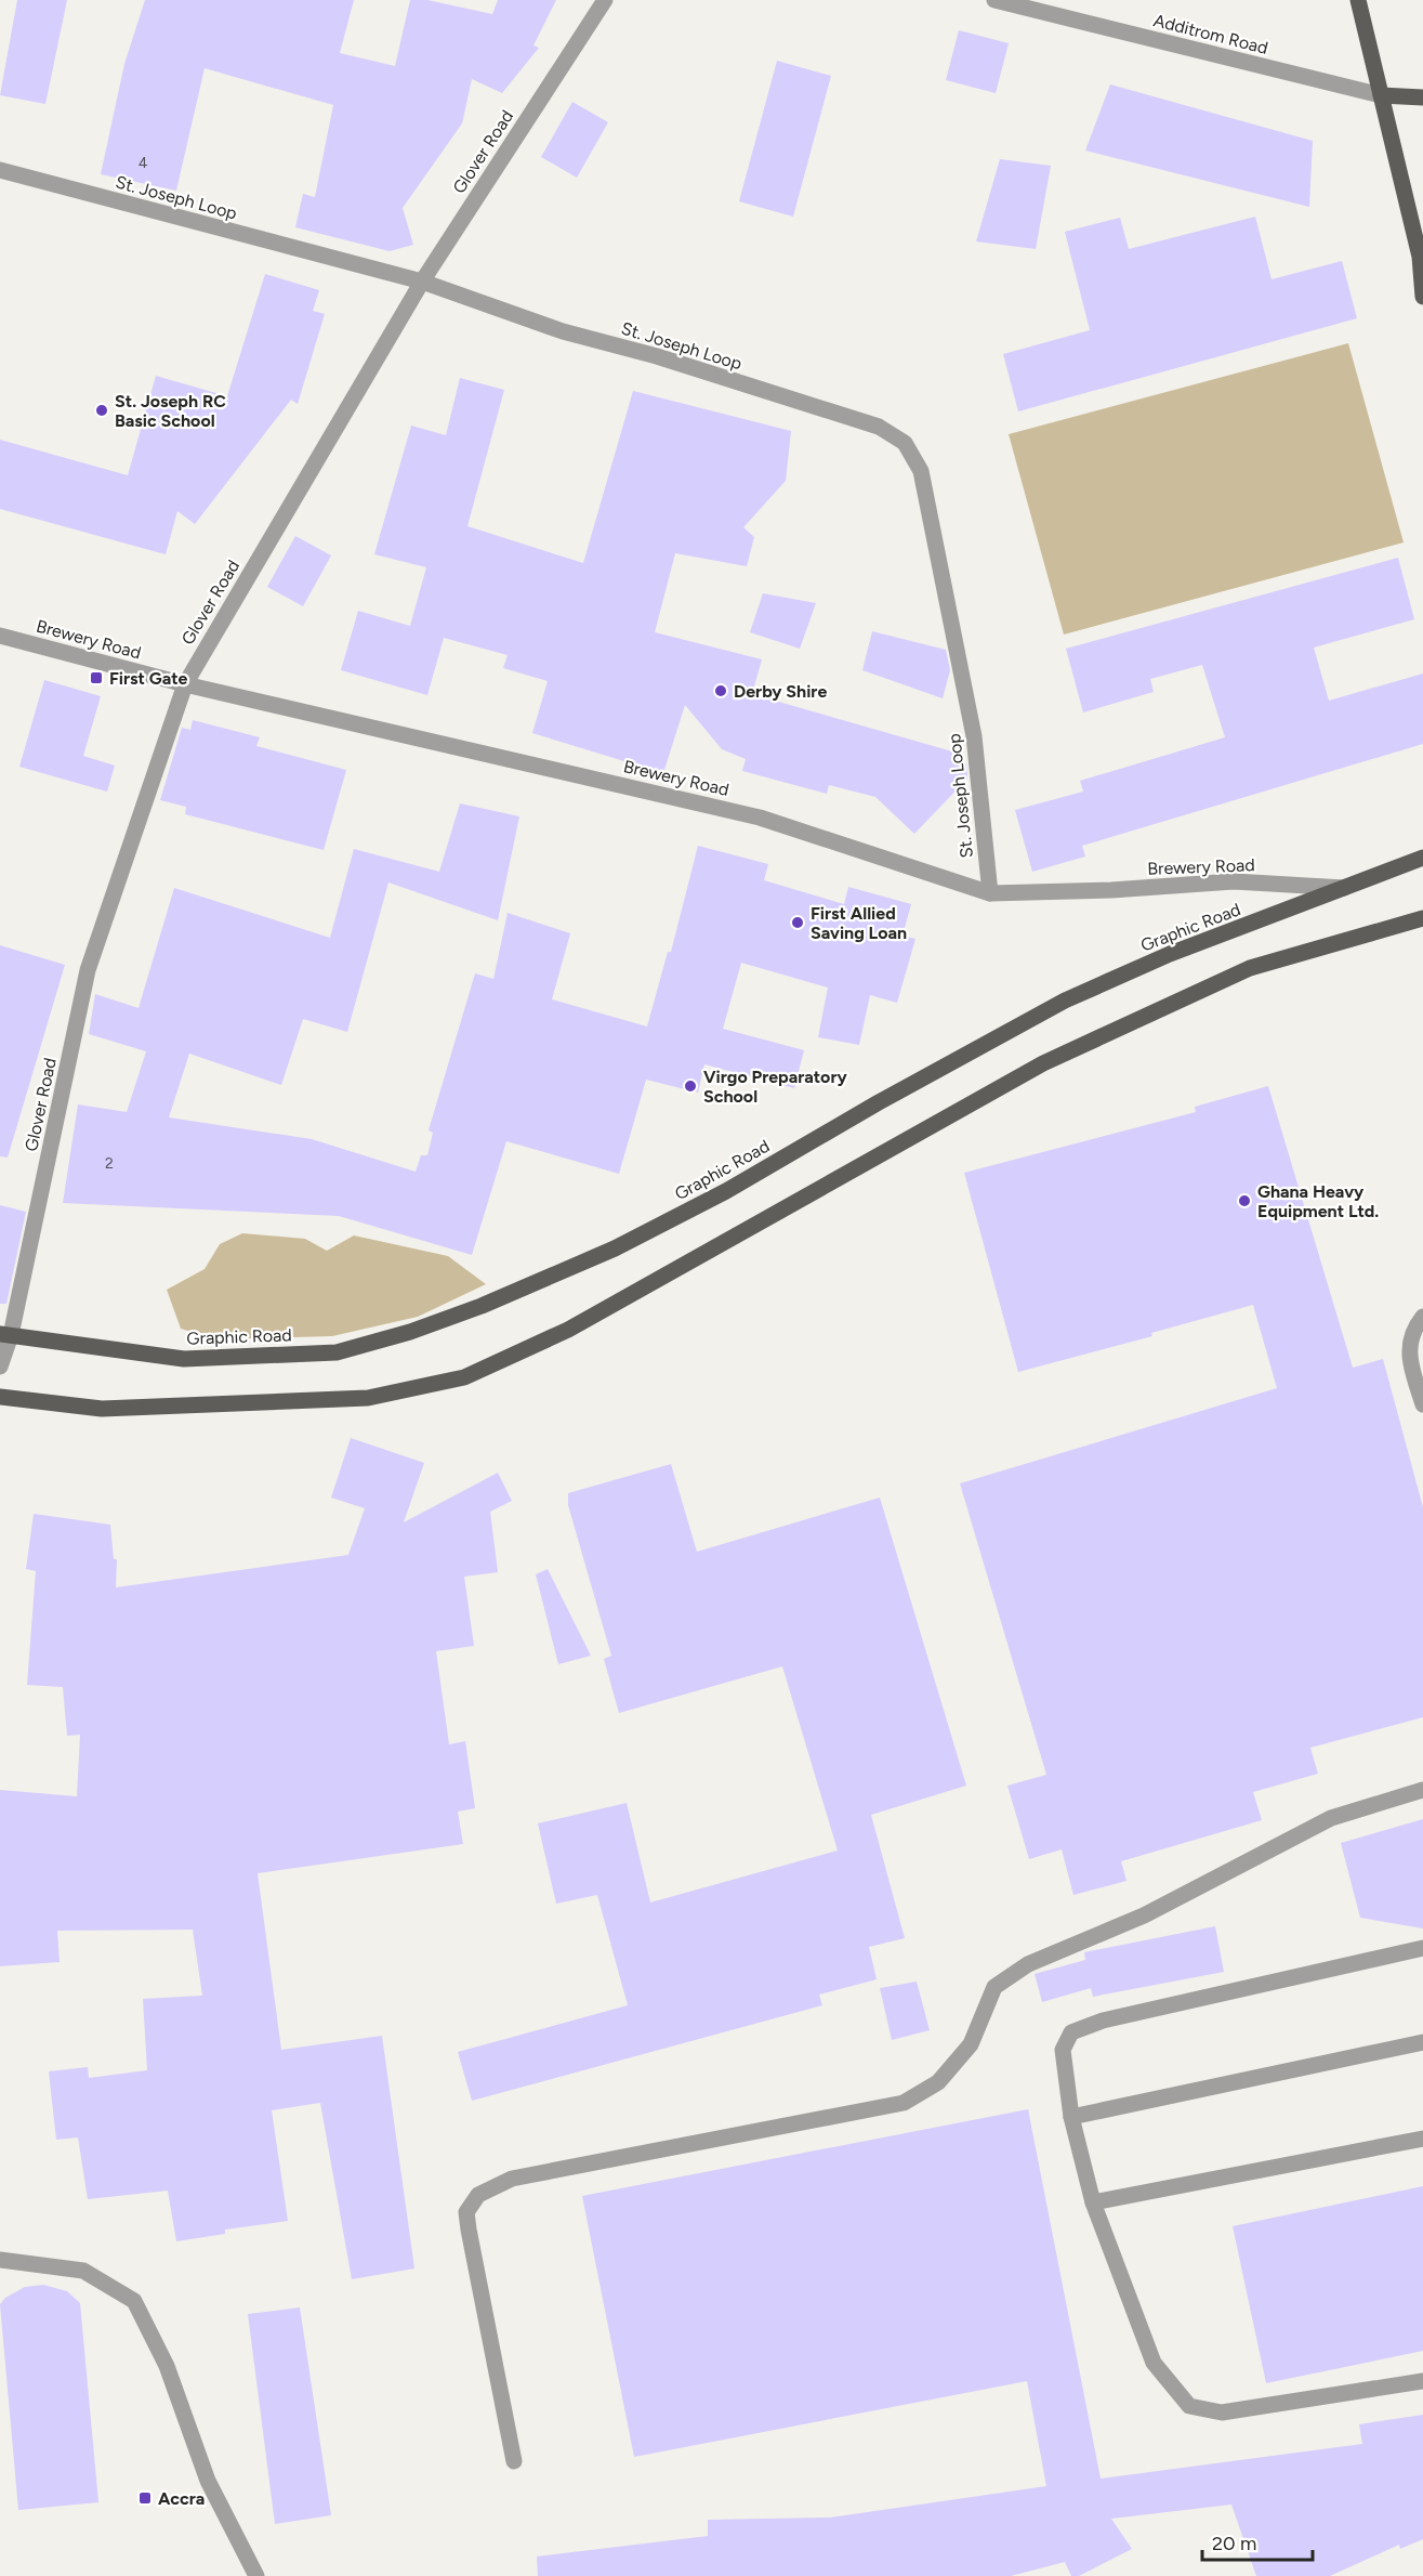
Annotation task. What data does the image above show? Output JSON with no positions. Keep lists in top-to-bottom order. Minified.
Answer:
{"streets":{"main road":["Graphic Road"],"street":["Additrom Road","Glover Road","St. Joseph Loop","Brewery Road"]},"crossings":[["Glover Road","St. Joseph Loop"],["Glover Road","Brewery Road"],["Glover Road","Graphic Road"],["St. Joseph Loop","Brewery Road"],["Brewery Road","Graphic Road"]],"places":{"other":["St. Joseph RC Basic School","Derby Shire","First Allied Saving Loan","Virgo Preparatory School","Ghana Heavy Equipment Ltd."],"transit":["First Gate","Accra"]},"house_numbers":["4","2"],"scale_bar":"20 m"}
